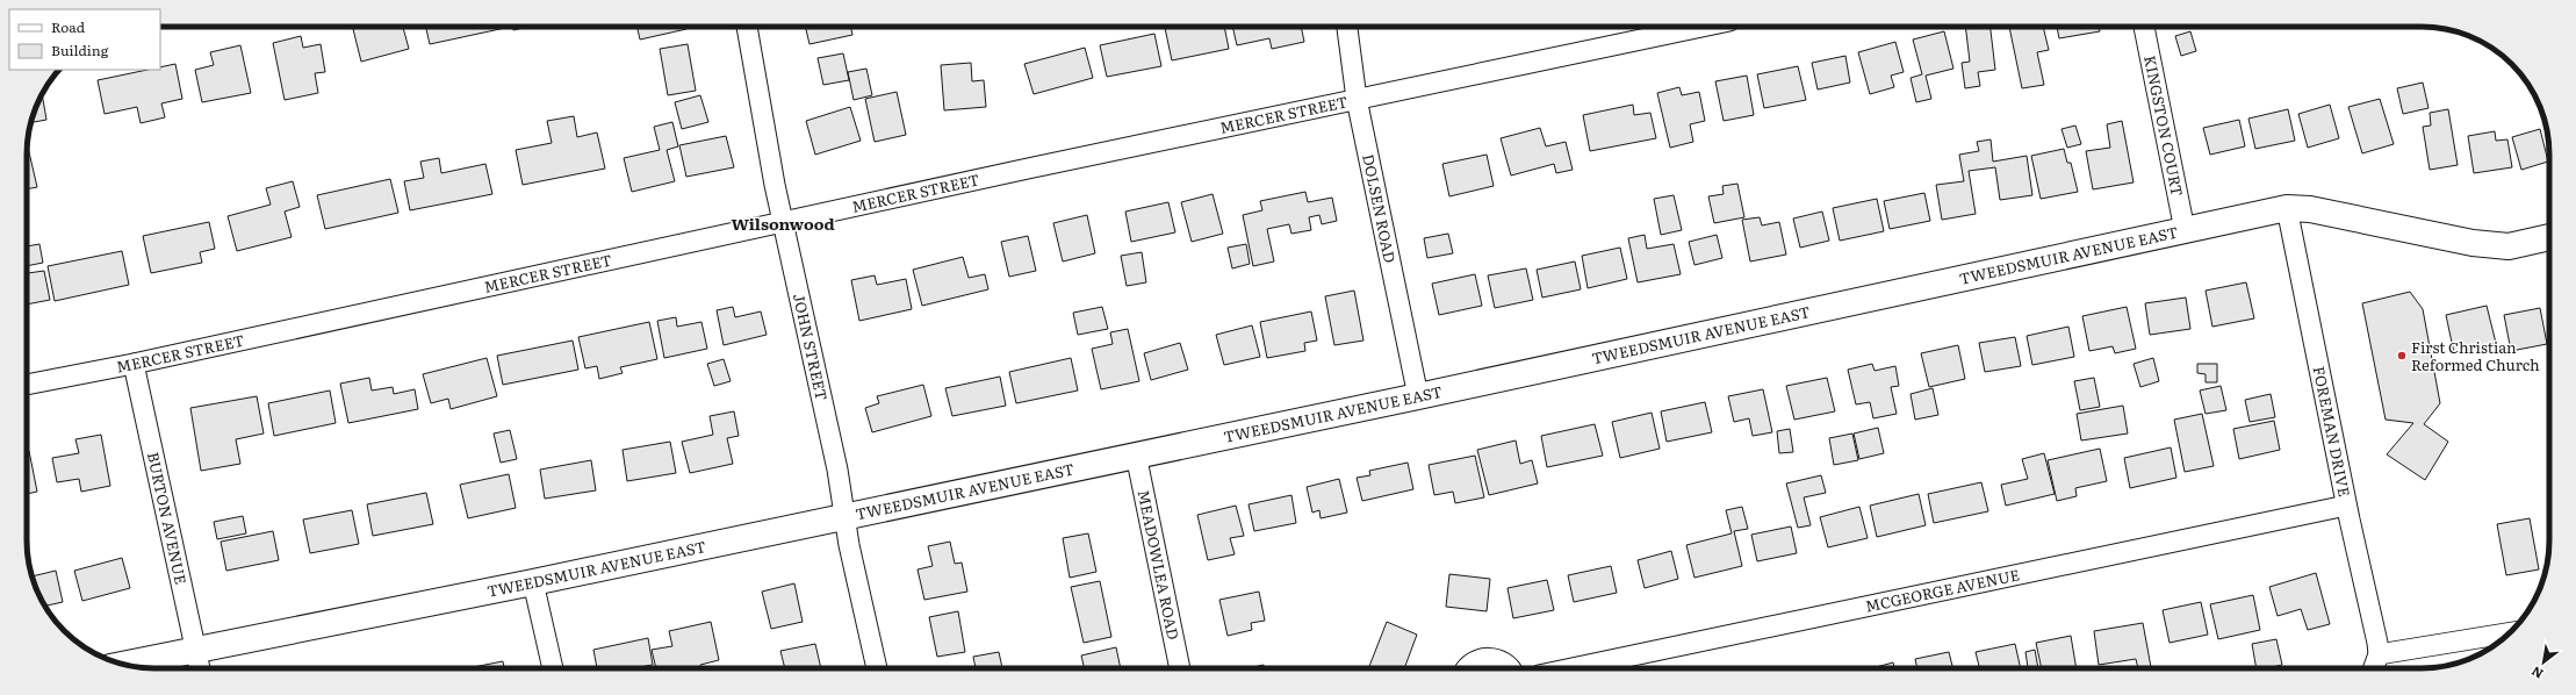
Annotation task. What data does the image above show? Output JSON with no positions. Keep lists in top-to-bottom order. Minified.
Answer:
{"streets":{"street":["MERCER STREET","KINGSTON COURT","DOLSEN ROAD","TWEEDSMUIR AVENUE EAST","JOHN STREET","FOREMAN DRIVE","BURTON AVENUE","MEADOWLEA ROAD","MCGEORGE AVENUE"]},"crossings":[["MERCER STREET","DOLSEN ROAD"],["MERCER STREET","JOHN STREET"],["MERCER STREET","BURTON AVENUE"],["KINGSTON COURT","TWEEDSMUIR AVENUE EAST"],["DOLSEN ROAD","TWEEDSMUIR AVENUE EAST"],["TWEEDSMUIR AVENUE EAST","JOHN STREET"],["TWEEDSMUIR AVENUE EAST","FOREMAN DRIVE"],["TWEEDSMUIR AVENUE EAST","BURTON AVENUE"],["TWEEDSMUIR AVENUE EAST","MEADOWLEA ROAD"],["FOREMAN DRIVE","MCGEORGE AVENUE"]],"districts":["Wilsonwood"],"places":["First Christian Reformed Church"],"legend":["Road","Building"],"north":"bottom left"}
